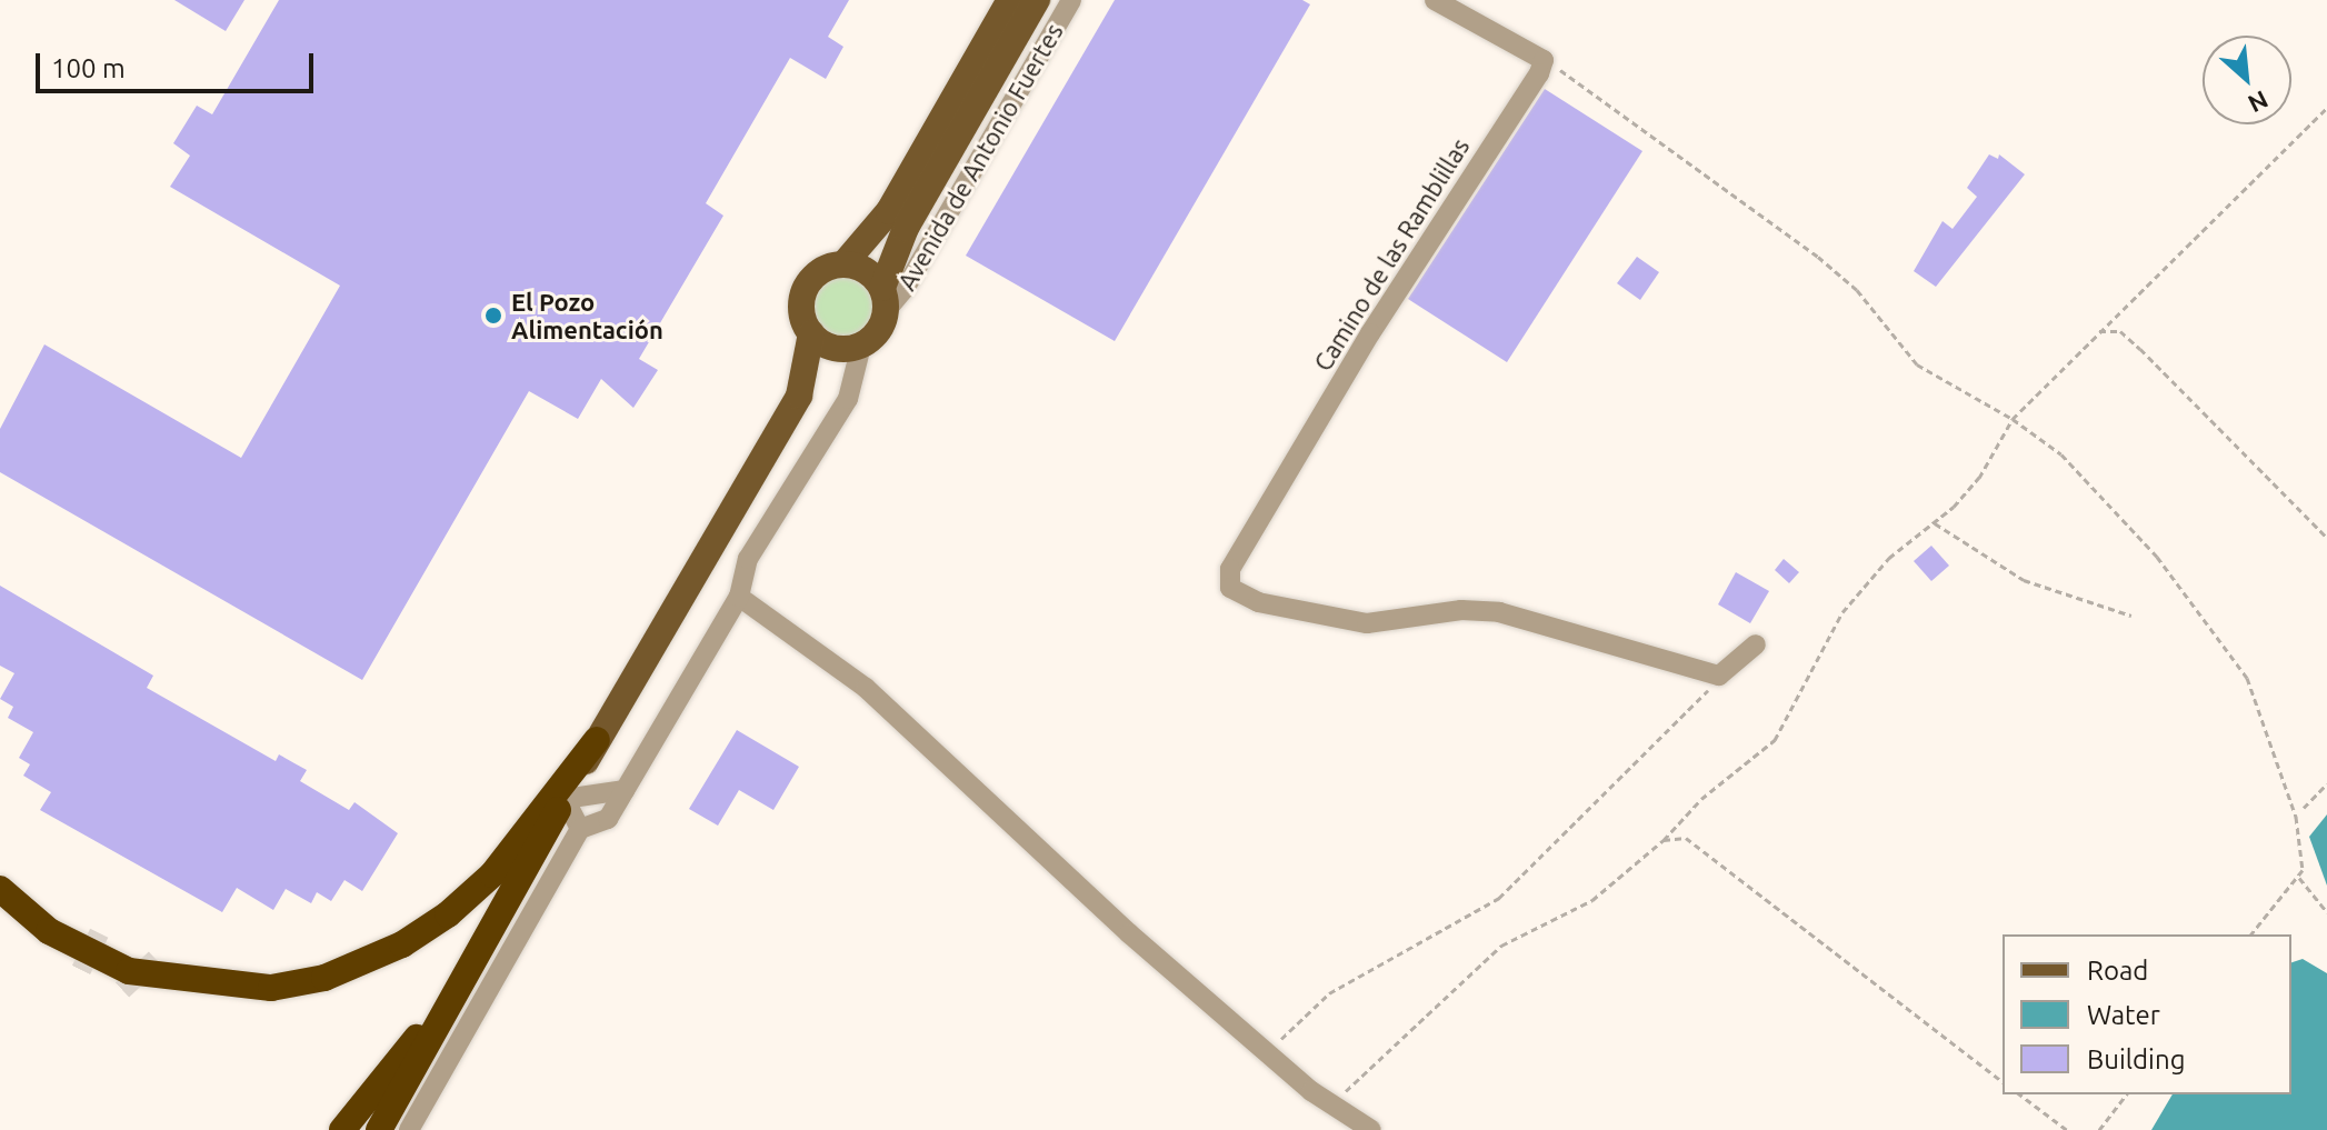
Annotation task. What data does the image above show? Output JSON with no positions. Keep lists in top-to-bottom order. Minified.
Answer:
{"streets":{"main road":["Avenida de Antonio Fuertes"],"street":["Camino de las Ramblillas"]},"places":["El Pozo Alimentación"],"legend":["Road","Water","Building"],"scale_bar":"100 m","north":"bottom right"}
